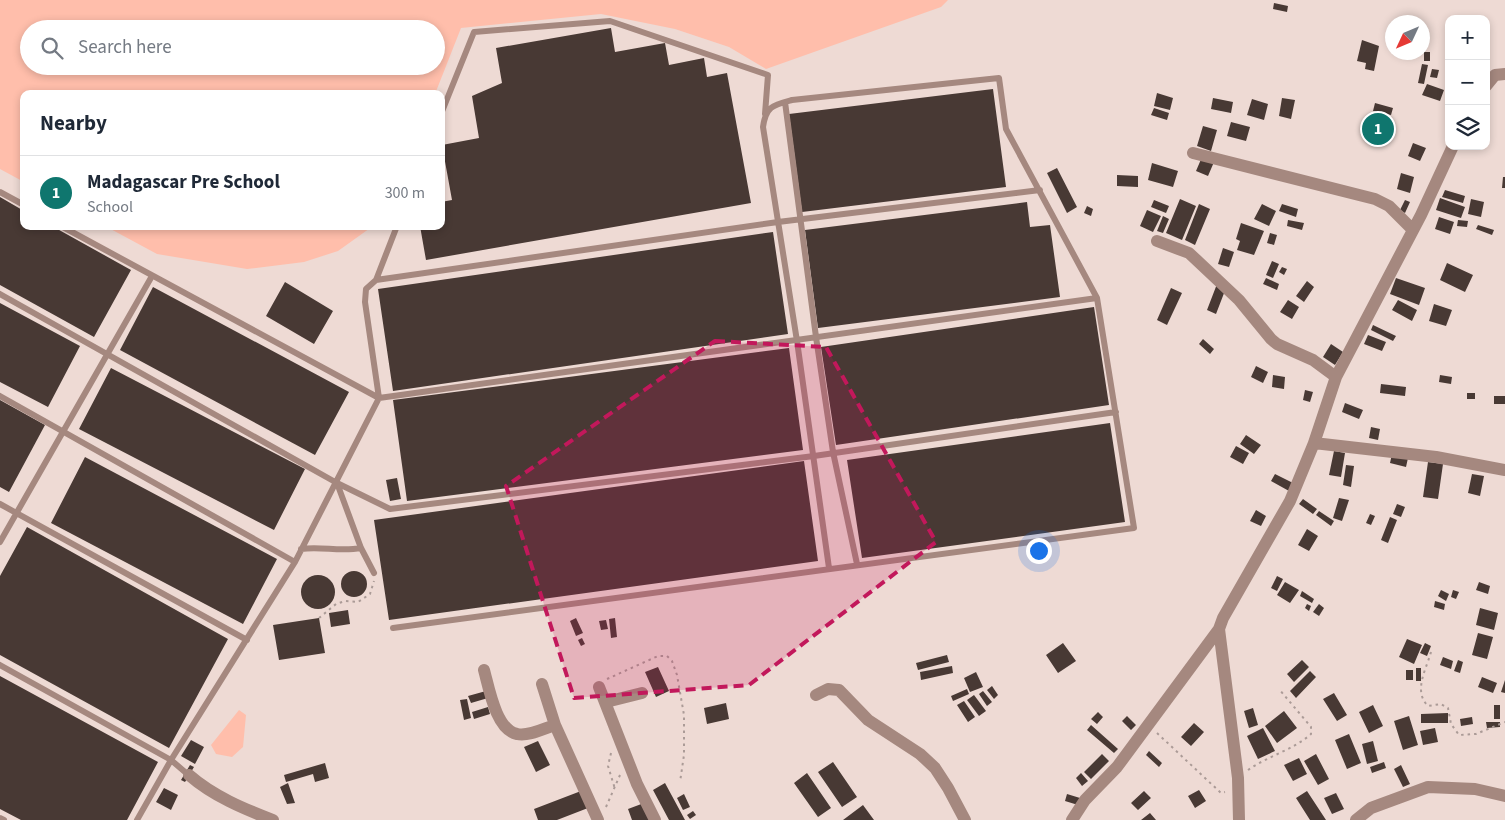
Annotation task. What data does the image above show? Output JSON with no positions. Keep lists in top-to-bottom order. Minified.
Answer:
{"north":"bottom left","page":{"map_buttons":["+","−"],"search":"Search here","heading":"Nearby","pins":"1","list":[{"mark":"1","name":"Madagascar Pre School","note":"School","value":"300 m"}]}}
